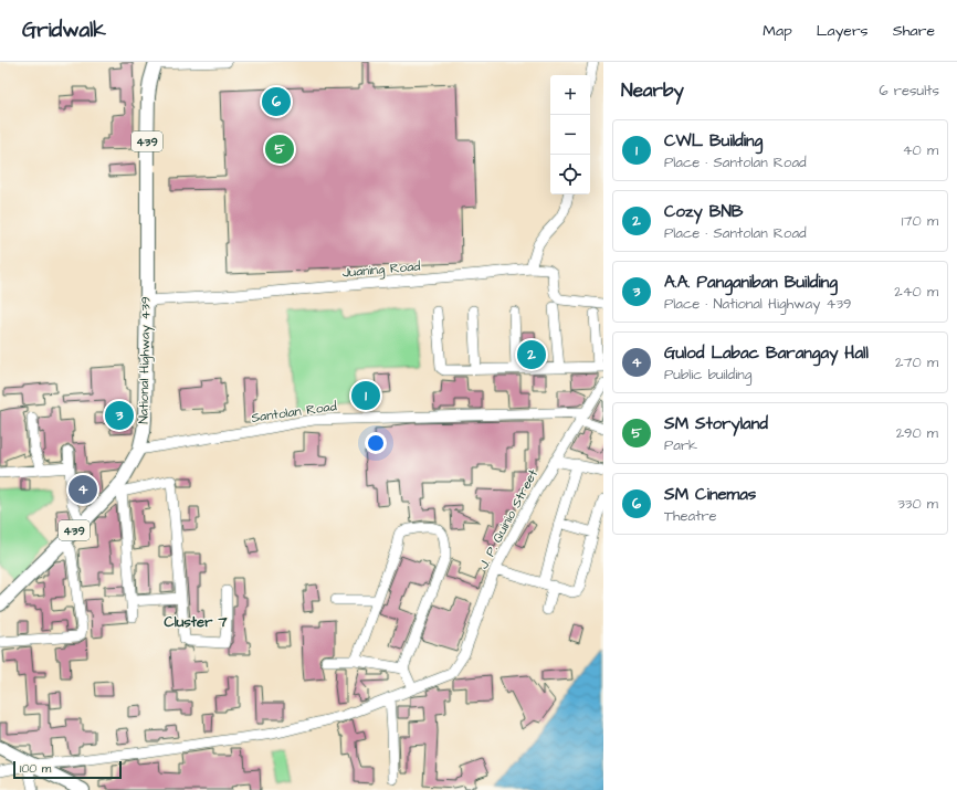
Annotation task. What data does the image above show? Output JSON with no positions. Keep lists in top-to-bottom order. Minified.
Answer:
{"streets":{"main road":["439","National Highway 439"],"street":["Juaning Road","Santolan Road","J. P. Quinio Street"]},"crossings":[["Juaning Road","National Highway 439"],["National Highway 439","Santolan Road"],["Santolan Road","J. P. Quinio Street"]],"districts":["Cluster 7"],"scale_bar":"100 m","page":{"header":"Gridwalk","nav":["Map","Layers","Share"],"heading":["Nearby","6 results"],"map_buttons":["+","−"],"pins":["6","5","2","1","3","4"],"list":[{"mark":"1","name":"CWL Building","note":"Place · Santolan Road","value":"40 m"},{"mark":"2","name":"Cozy BNB","note":"Place · Santolan Road","value":"170 m"},{"mark":"3","name":"A.A. Panganiban Building","note":"Place · National Highway 439","value":"240 m"},{"mark":"4","name":"Gulod Labac Barangay Hall","note":"Public building","value":"270 m"},{"mark":"5","name":"SM Storyland","note":"Park","value":"290 m"},{"mark":"6","name":"SM Cinemas","note":"Theatre","value":"330 m"}],"scale":"100 m"}}
